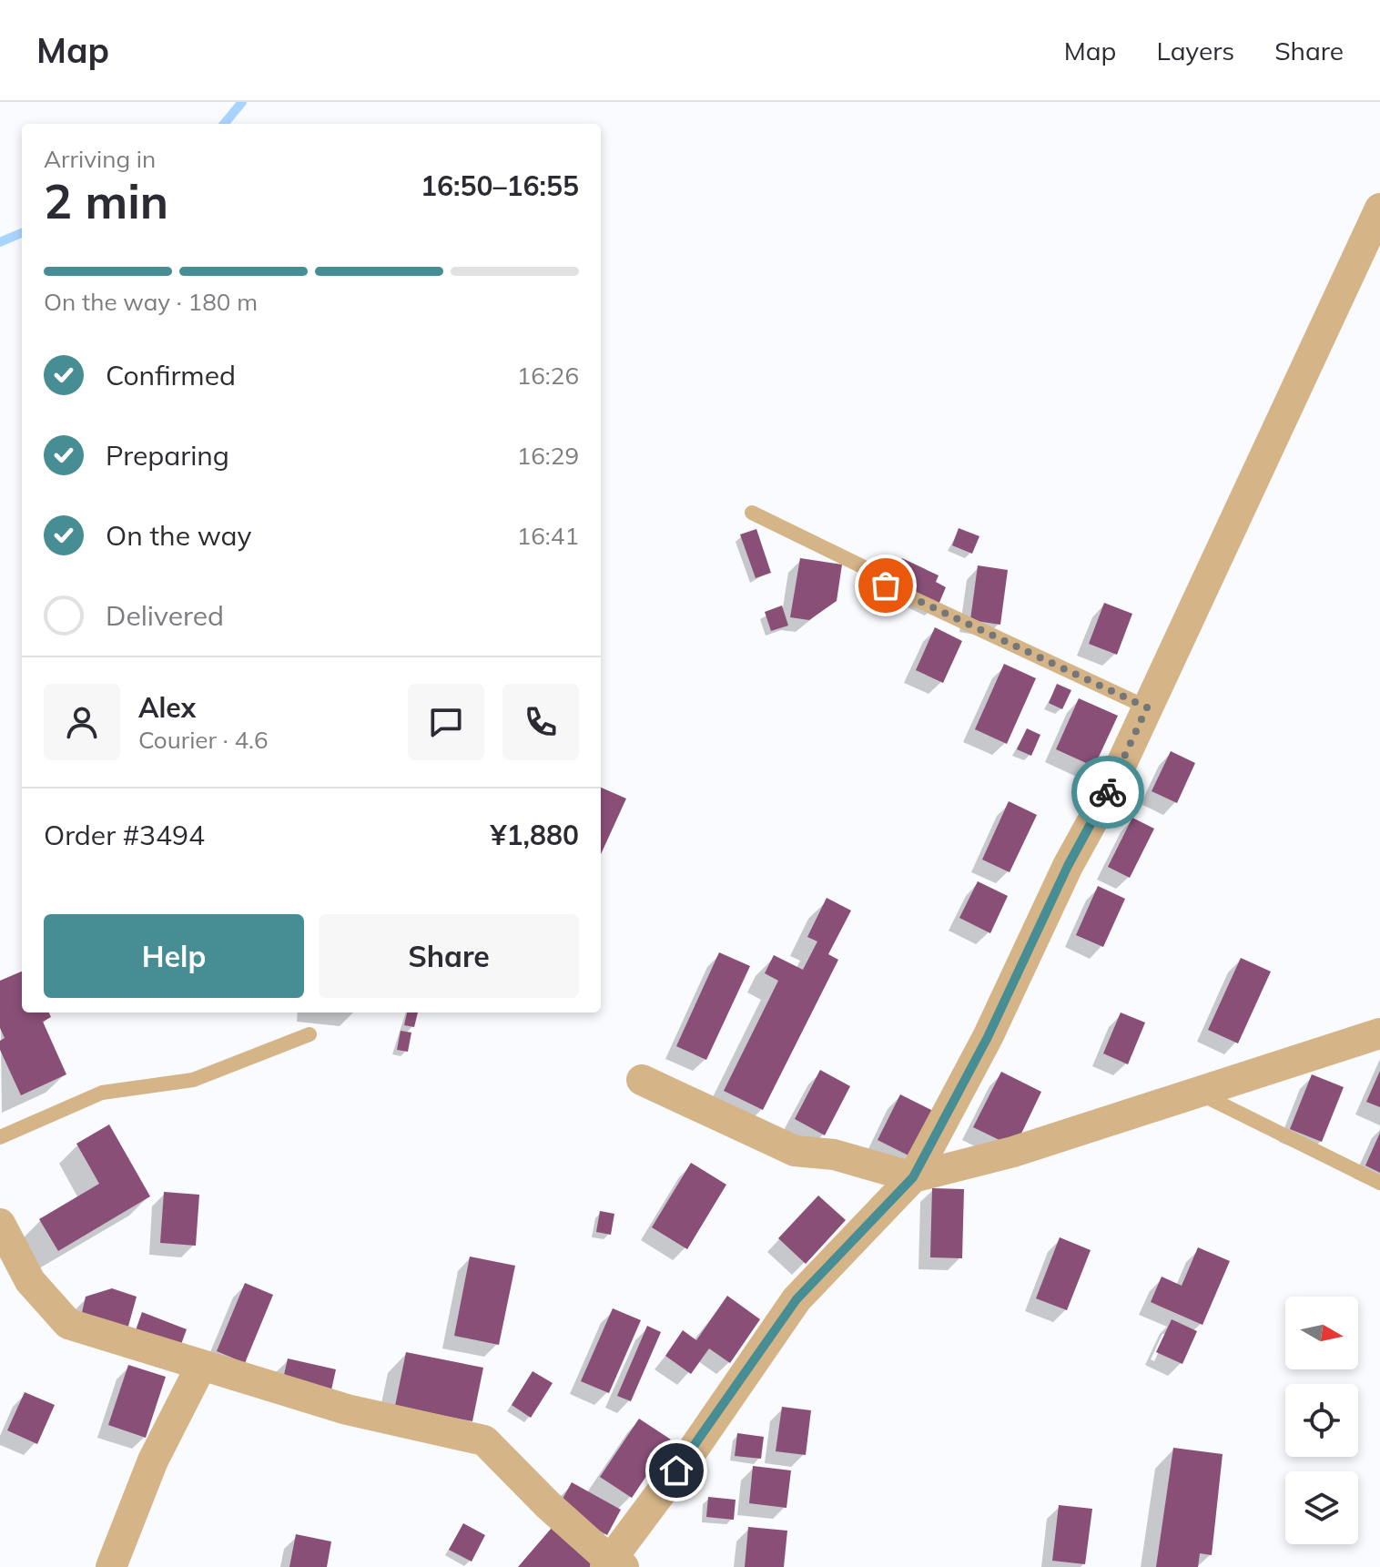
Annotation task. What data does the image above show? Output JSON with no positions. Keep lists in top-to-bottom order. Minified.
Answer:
{"north":"right","page":{"header":"Map","nav":["Map","Layers","Share"],"heading":["2 min","Arriving in","16:50–16:55"],"panel":["Alex","Courier · 4.6","Order #3494","¥1,880"],"bar":"On the way · 180 m","list":[["Confirmed","16:26"],["Preparing","16:29"],["On the way","16:41"],"Delivered"],"buttons":["Help","Share"]}}
